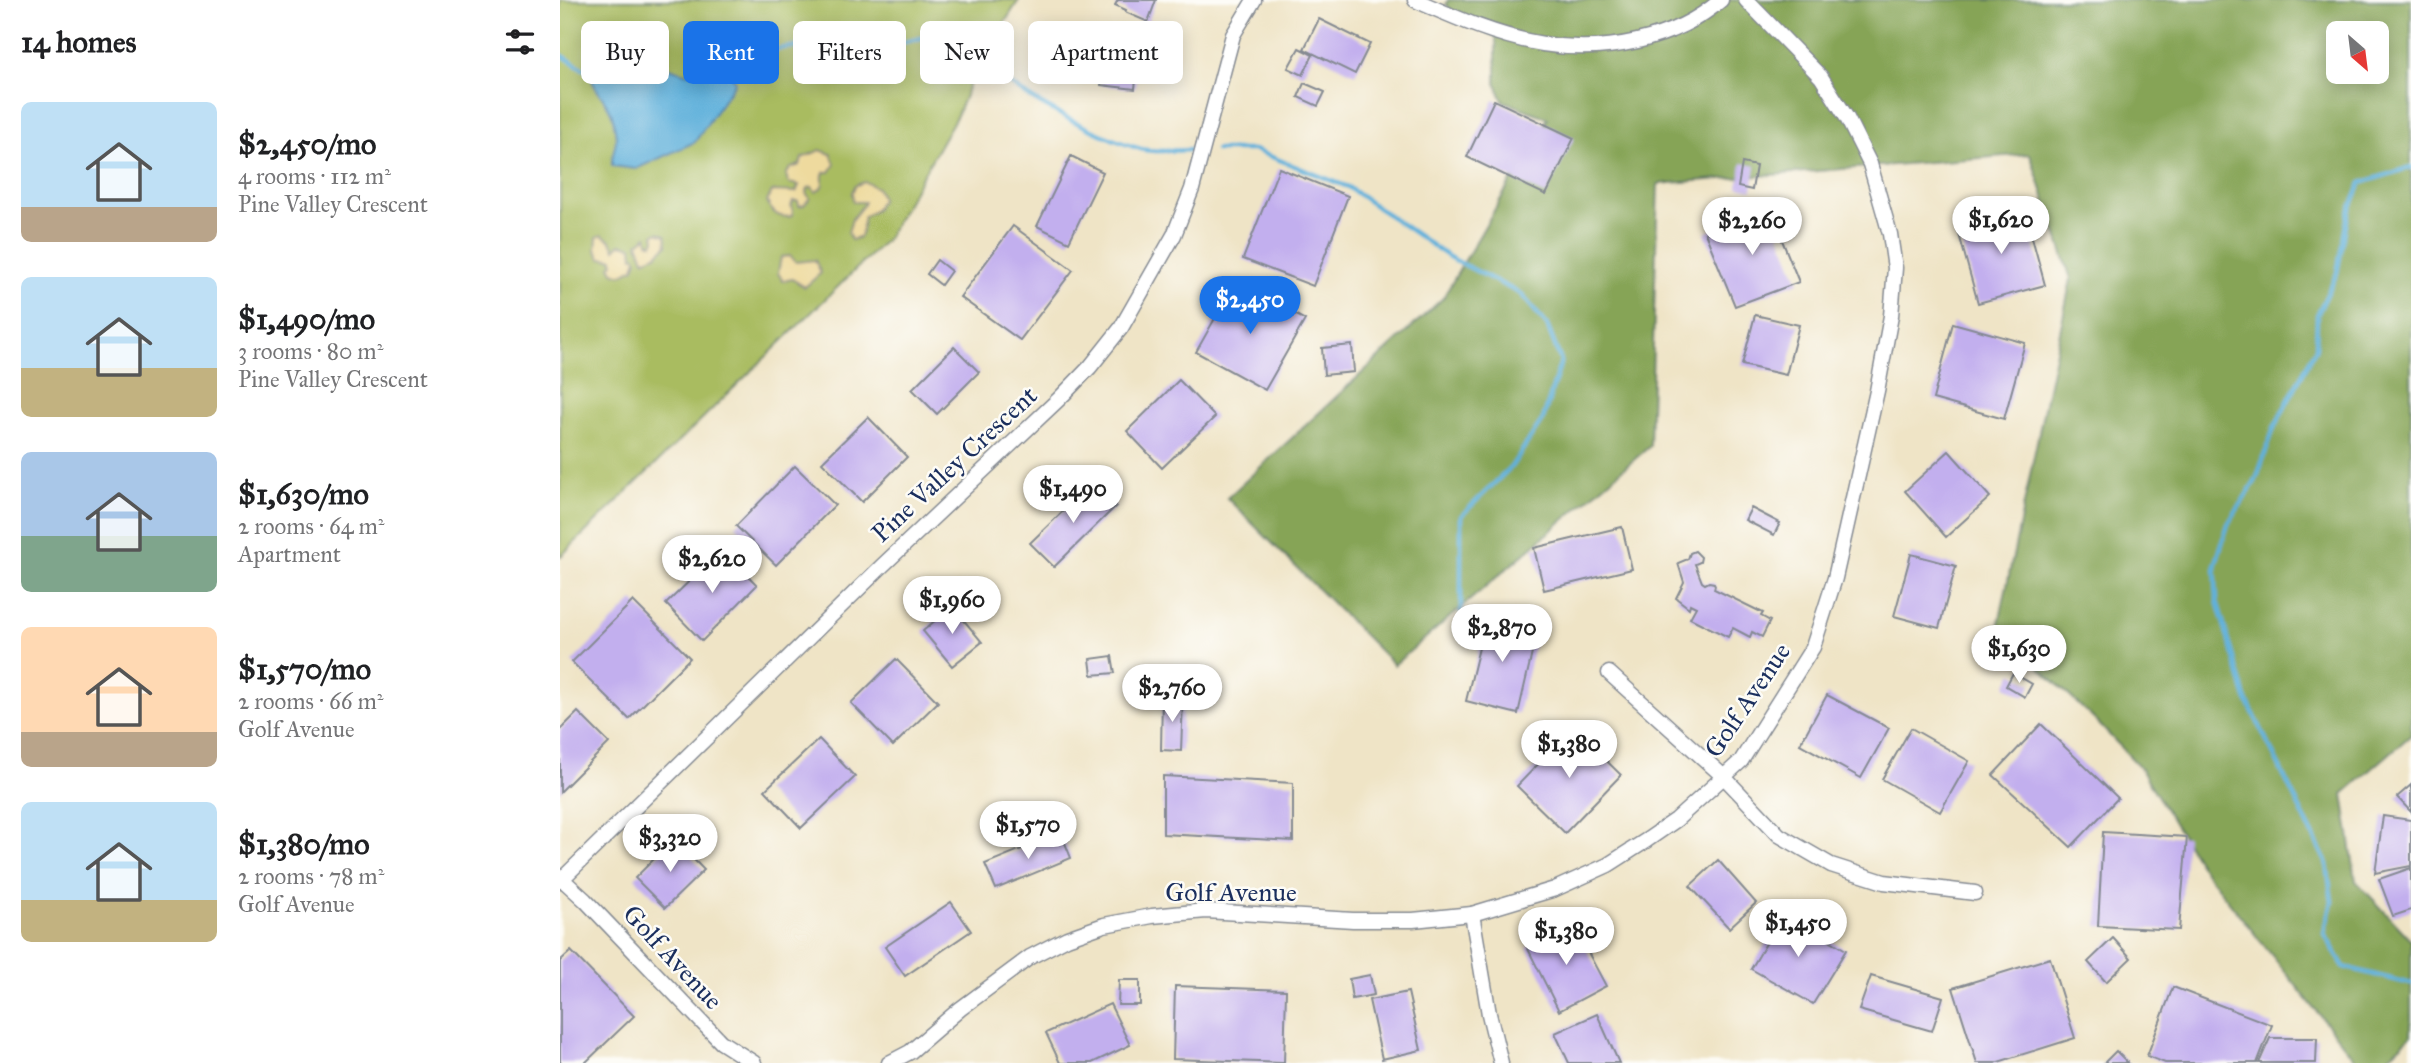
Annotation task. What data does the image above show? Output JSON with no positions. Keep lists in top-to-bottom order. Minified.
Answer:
{"streets":{"street":["Pine Valley Crescent","Golf Avenue"]},"crossings":[["Pine Valley Crescent","Golf Avenue"]],"north":"bottom right","page":{"heading":"14 homes","chip":["Buy","Rent","Filters","New","Apartment"],"list":[{"name":"$2,450/mo","note":"4 rooms · 112 m² · Pine Valley Crescent"},{"name":"$1,490/mo","note":"3 rooms · 80 m² · Pine Valley Crescent"},{"name":"$1,630/mo","note":"2 rooms · 64 m² · Apartment"},{"name":"$1,570/mo","note":"2 rooms · 66 m² · Golf Avenue"},{"name":"$1,380/mo","note":"2 rooms · 78 m² · Golf Avenue"}],"price":["$1,620","$2,260","$2,450","$1,490","$2,620","$1,960","$2,870","$1,630","$2,760","$1,380","$1,570","$3,320","$1,450","$1,380"]}}
